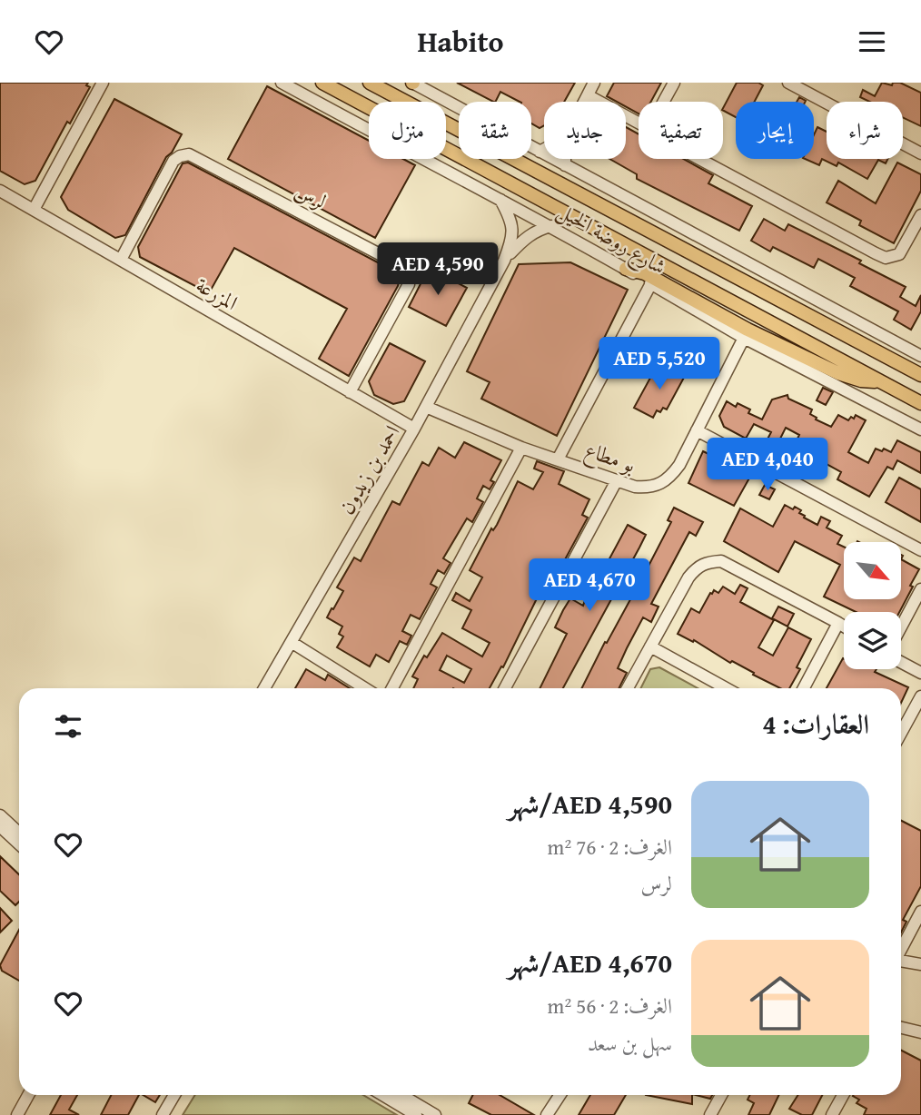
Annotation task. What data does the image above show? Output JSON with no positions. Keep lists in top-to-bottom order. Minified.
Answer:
{"streets":{"main road":["شارع روضة الخيل"],"street":["لرس","المزرعة","بو مطاع","احمد بن زيدون"]},"crossings":[["لرس","المزرعة"],["شارع روضة الخيل","بو مطاع"],["شارع روضة الخيل","احمد بن زيدون"],["المزرعة","احمد بن زيدون"],["بو مطاع","احمد بن زيدون"]],"north":"bottom right","page":{"header":"Habito","chip":["شراء","إيجار","تصفية","جديد","شقة","منزل"],"price":["AED 4,590","AED 5,520","AED 4,040","AED 4,670"],"heading":"العقارات: 4","list":[{"name":"AED 4,590/شهر","note":"الغرف: 2 · 76 m² · لرس"},{"name":"AED 4,670/شهر","note":"الغرف: 2 · 56 m² · سهل بن سعد"}]}}
